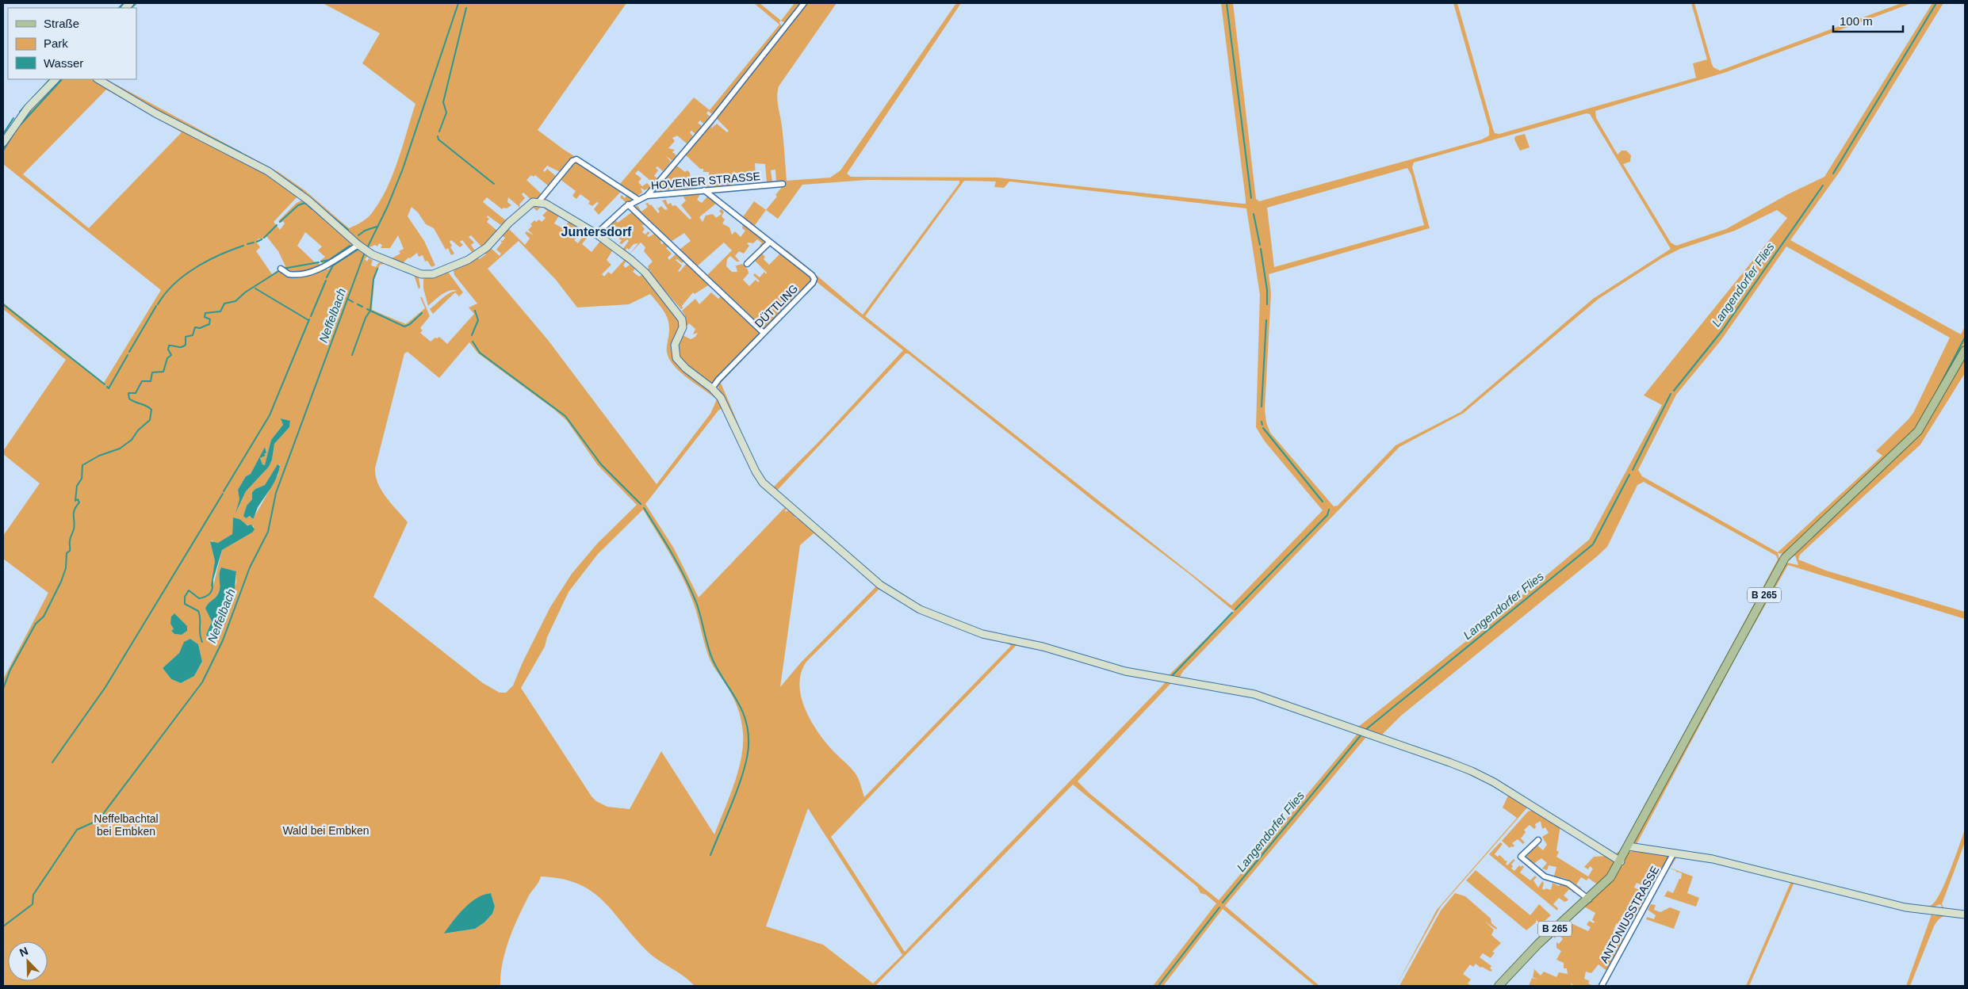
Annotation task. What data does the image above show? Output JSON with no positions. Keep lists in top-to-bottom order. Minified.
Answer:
{"streets":{"main road":["B 265"],"street":["HOVENER STRASSE","DÜTTLING","ANTONIUSSTRASSE"]},"crossings":[["HOVENER STRASSE","DÜTTLING"]],"districts":["Juntersdorf"],"water":["Langendorfer Flies","Neffelbach"],"parks":["Neffelbachtal bei Embken","Wald bei Embken"],"legend":["Straße","Park","Wasser"],"scale_bar":"100 m","north":"top left"}
